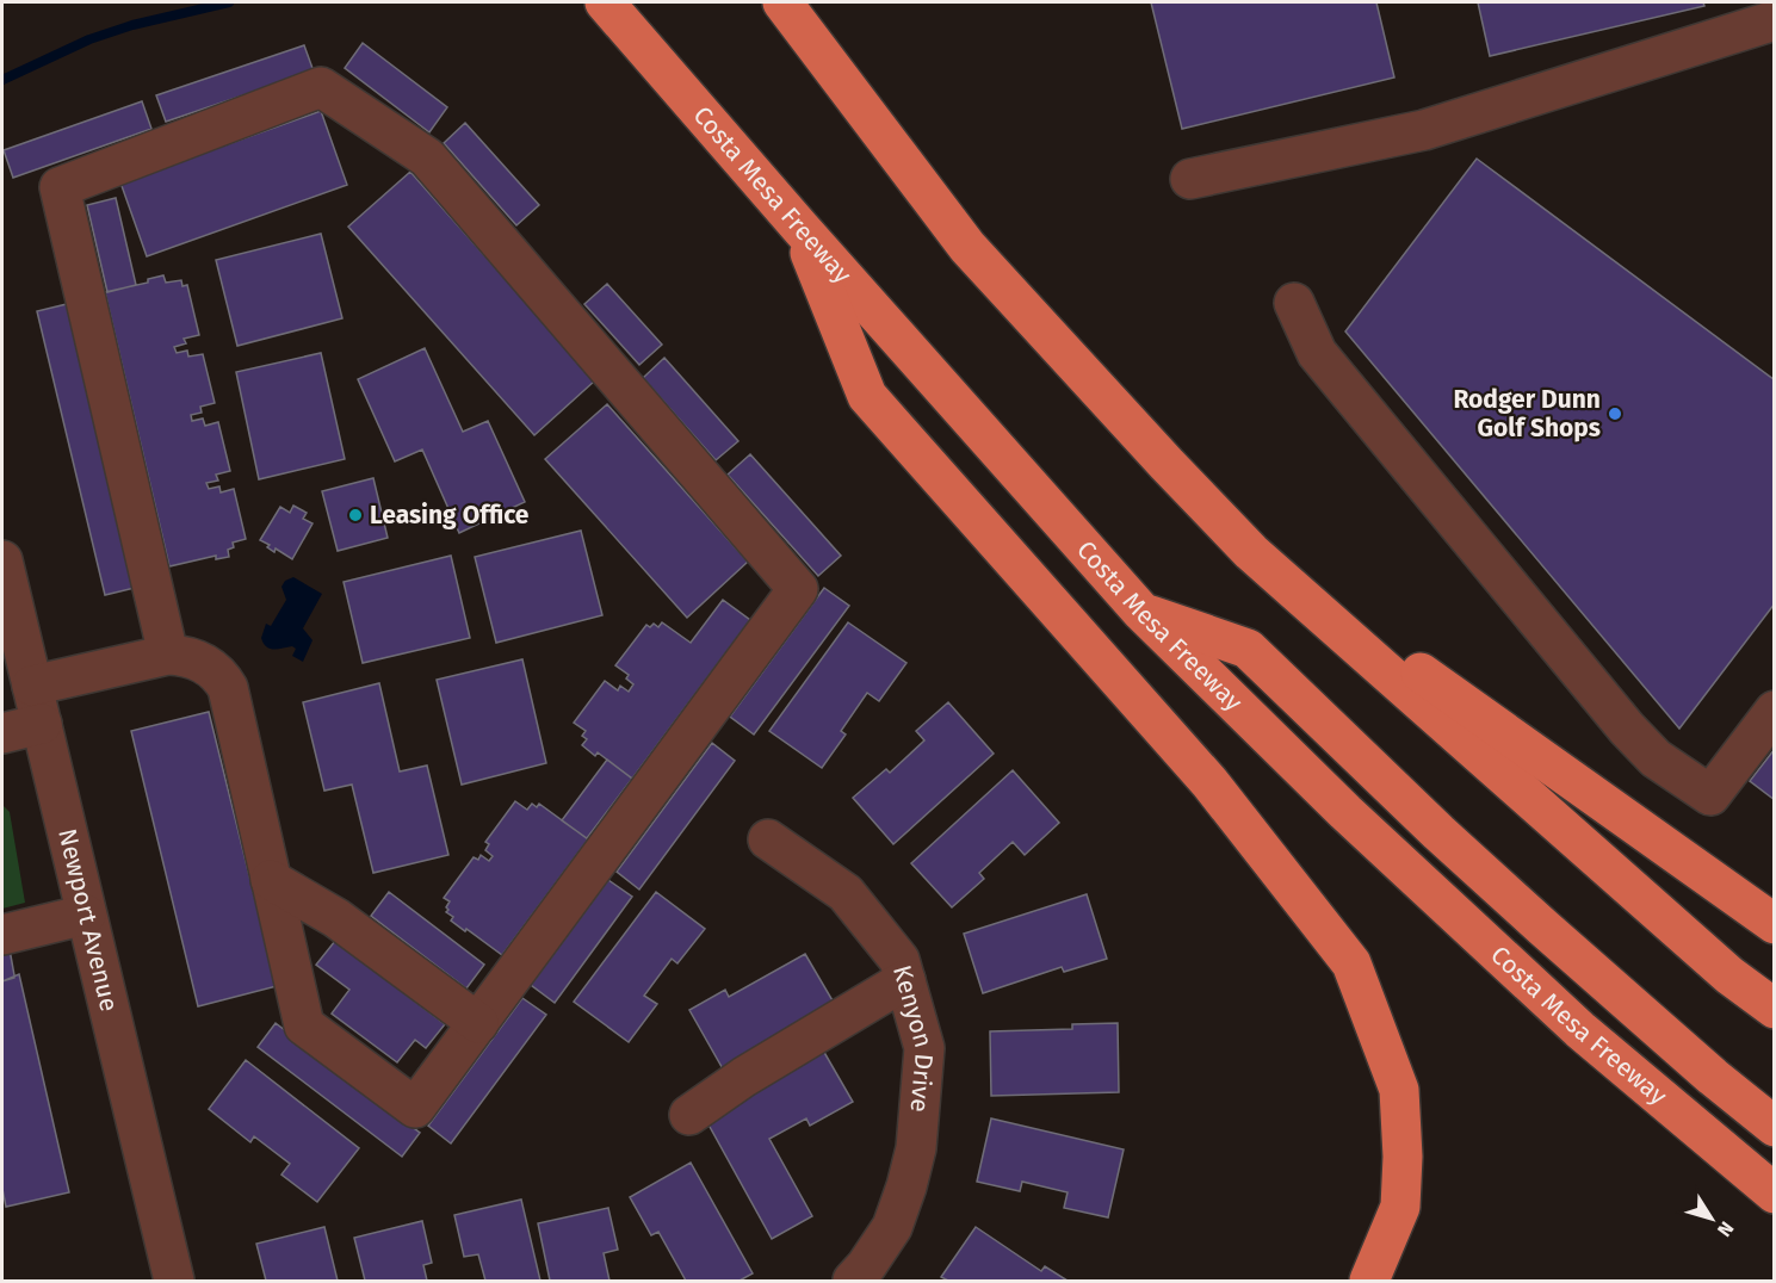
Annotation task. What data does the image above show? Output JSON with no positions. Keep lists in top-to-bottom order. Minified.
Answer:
{"streets":{"highway":["Costa Mesa Freeway"],"street":["Newport Avenue","Kenyon Drive"]},"places":["Rodger Dunn Golf Shops","Leasing Office"],"north":"bottom right"}
